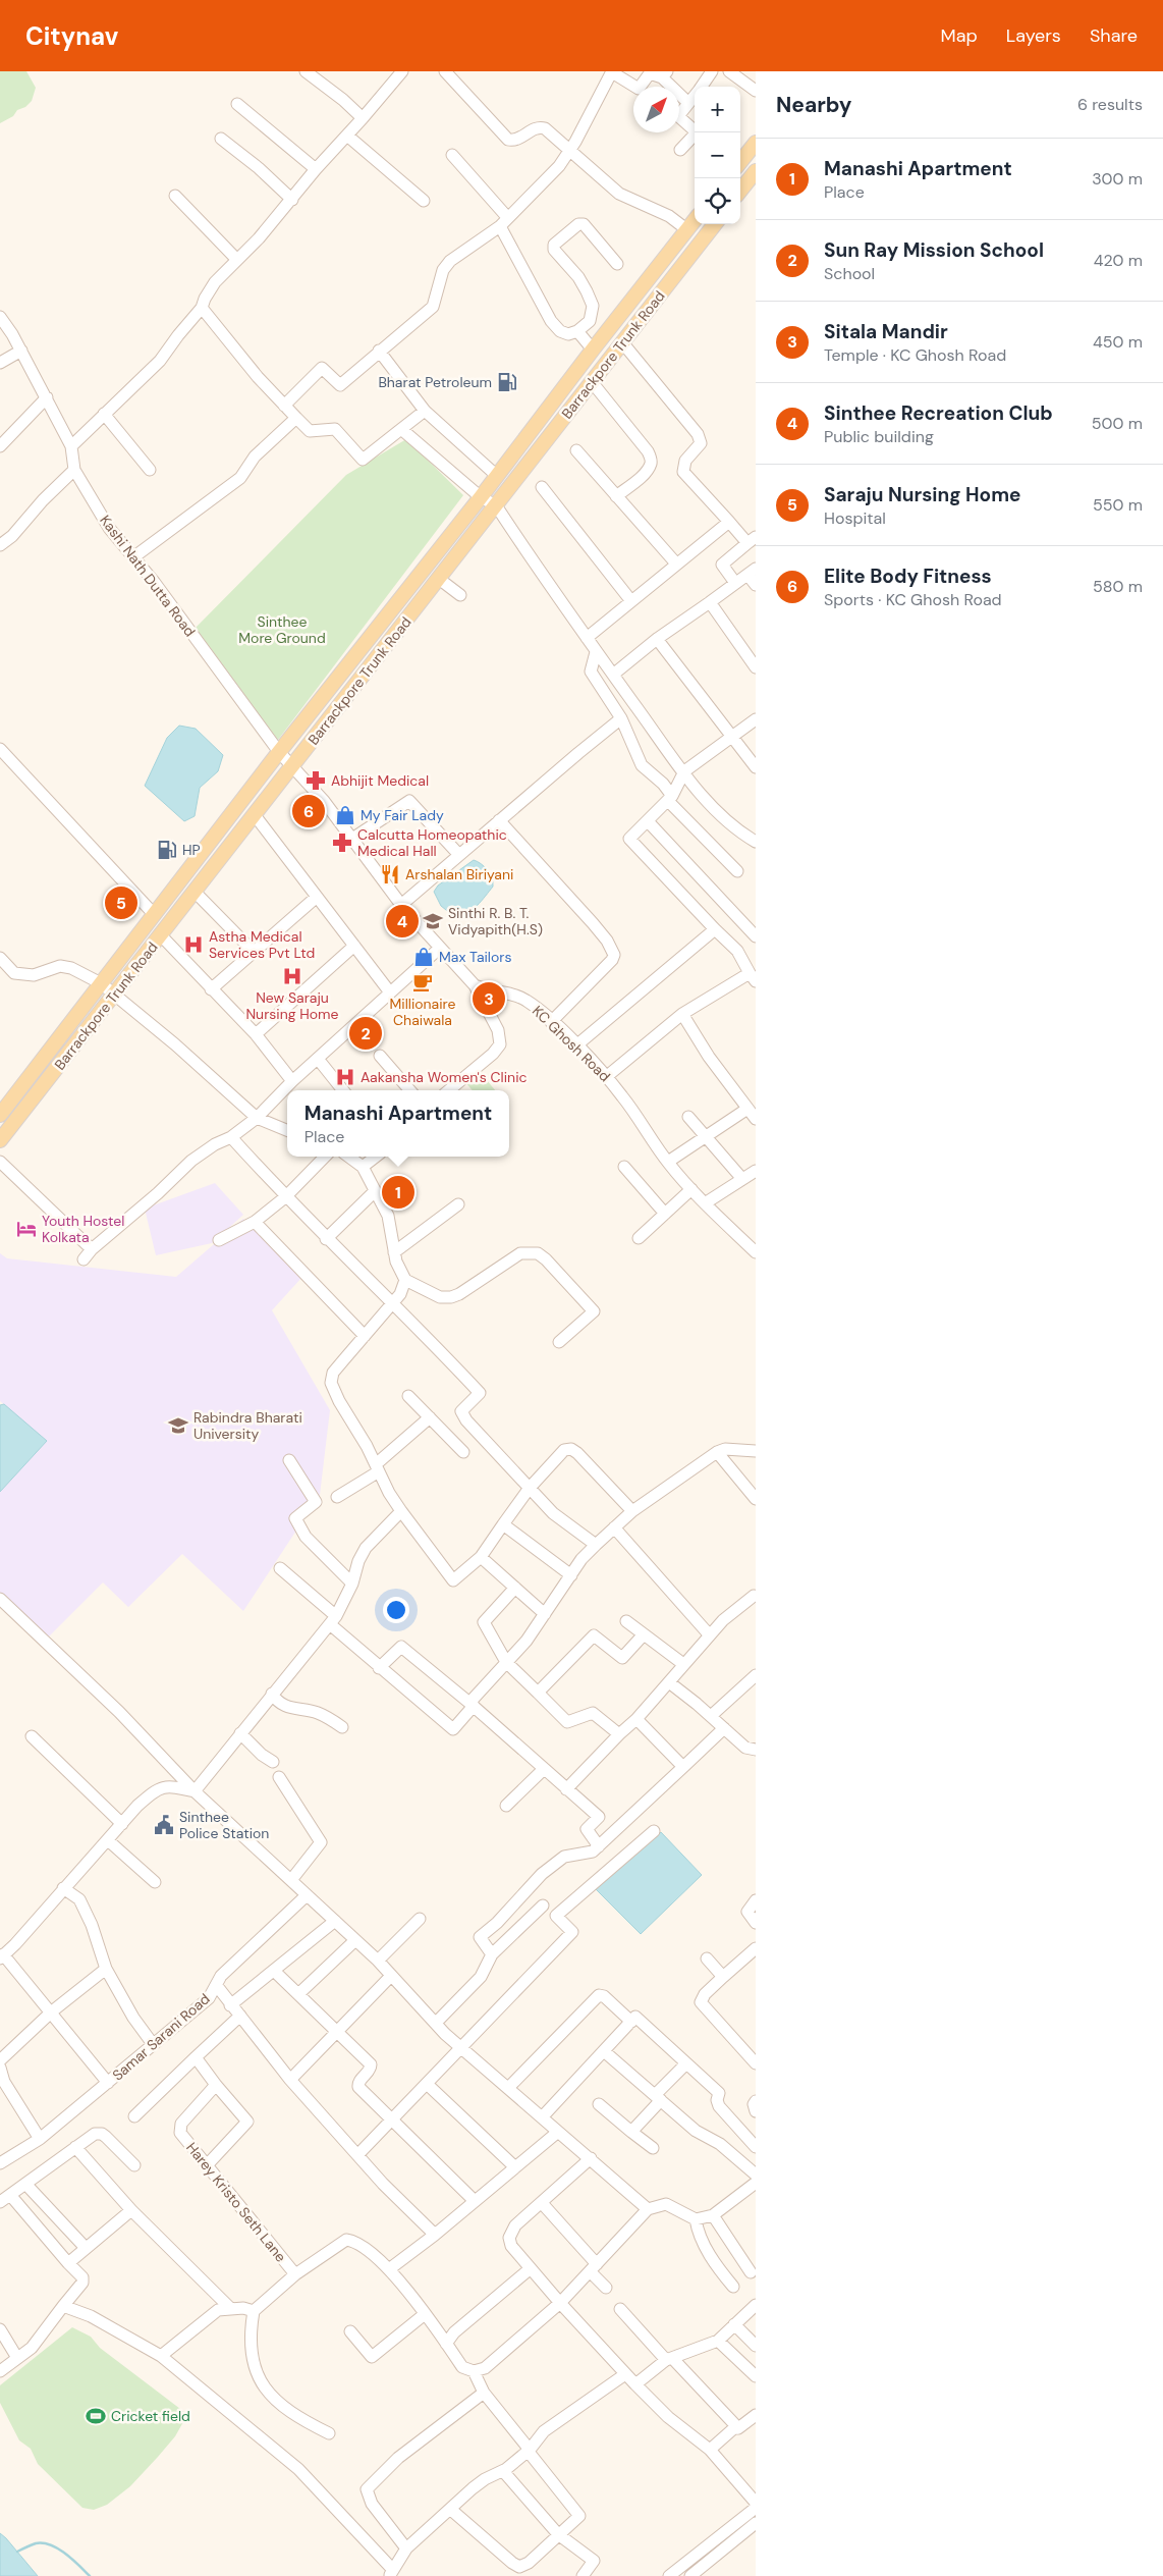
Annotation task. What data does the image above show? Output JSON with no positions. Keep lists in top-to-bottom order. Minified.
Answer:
{"streets":{"main road":["Barrackpore Trunk Road"],"street":["Kashi Nath Dutta Road","KC Ghosh Road","Samar Sarani Road","Harey Kristo Seth Lane"]},"crossings":[["Barrackpore Trunk Road","Kashi Nath Dutta Road"]],"parks":["Sinthee More Ground"],"places":{"fuel station":["Bharat Petroleum","HP"],"pharmacy":["Abhijit Medical","Calcutta Homeopathic Medical Hall"],"shop":["My Fair Lady","Max Tailors"],"restaurant":["Arshalan Biriyani"],"school or university":["Sinthi R. B. T. Vidyapith(H.S)","Rabindra Bharati University"],"hospital":["Astha Medical Services Pvt Ltd","New Saraju Nursing Home","Aakansha Women's Clinic"],"cafe":["Millionaire Chaiwala"],"hotel":["Youth Hostel Kolkata"],"public building":["Sinthee Police Station"],"sports":["Cricket field"]},"north":"top right","page":{"header":"Citynav","nav":["Map","Layers","Share"],"heading":["Nearby","6 results"],"map_buttons":["+","−"],"list":[{"mark":"1","name":"Manashi Apartment","note":"Place","value":"300 m"},{"mark":"2","name":"Sun Ray Mission School","note":"School","value":"420 m"},{"mark":"3","name":"Sitala Mandir","note":"Temple · KC Ghosh Road","value":"450 m"},{"mark":"4","name":"Sinthee Recreation Club","note":"Public building","value":"500 m"},{"mark":"5","name":"Saraju Nursing Home","note":"Hospital","value":"550 m"},{"mark":"6","name":"Elite Body Fitness","note":"Sports · KC Ghosh Road","value":"580 m"}],"pins":["6","5","4","3","2","1"],"popup":["Manashi Apartment","Place"]}}
